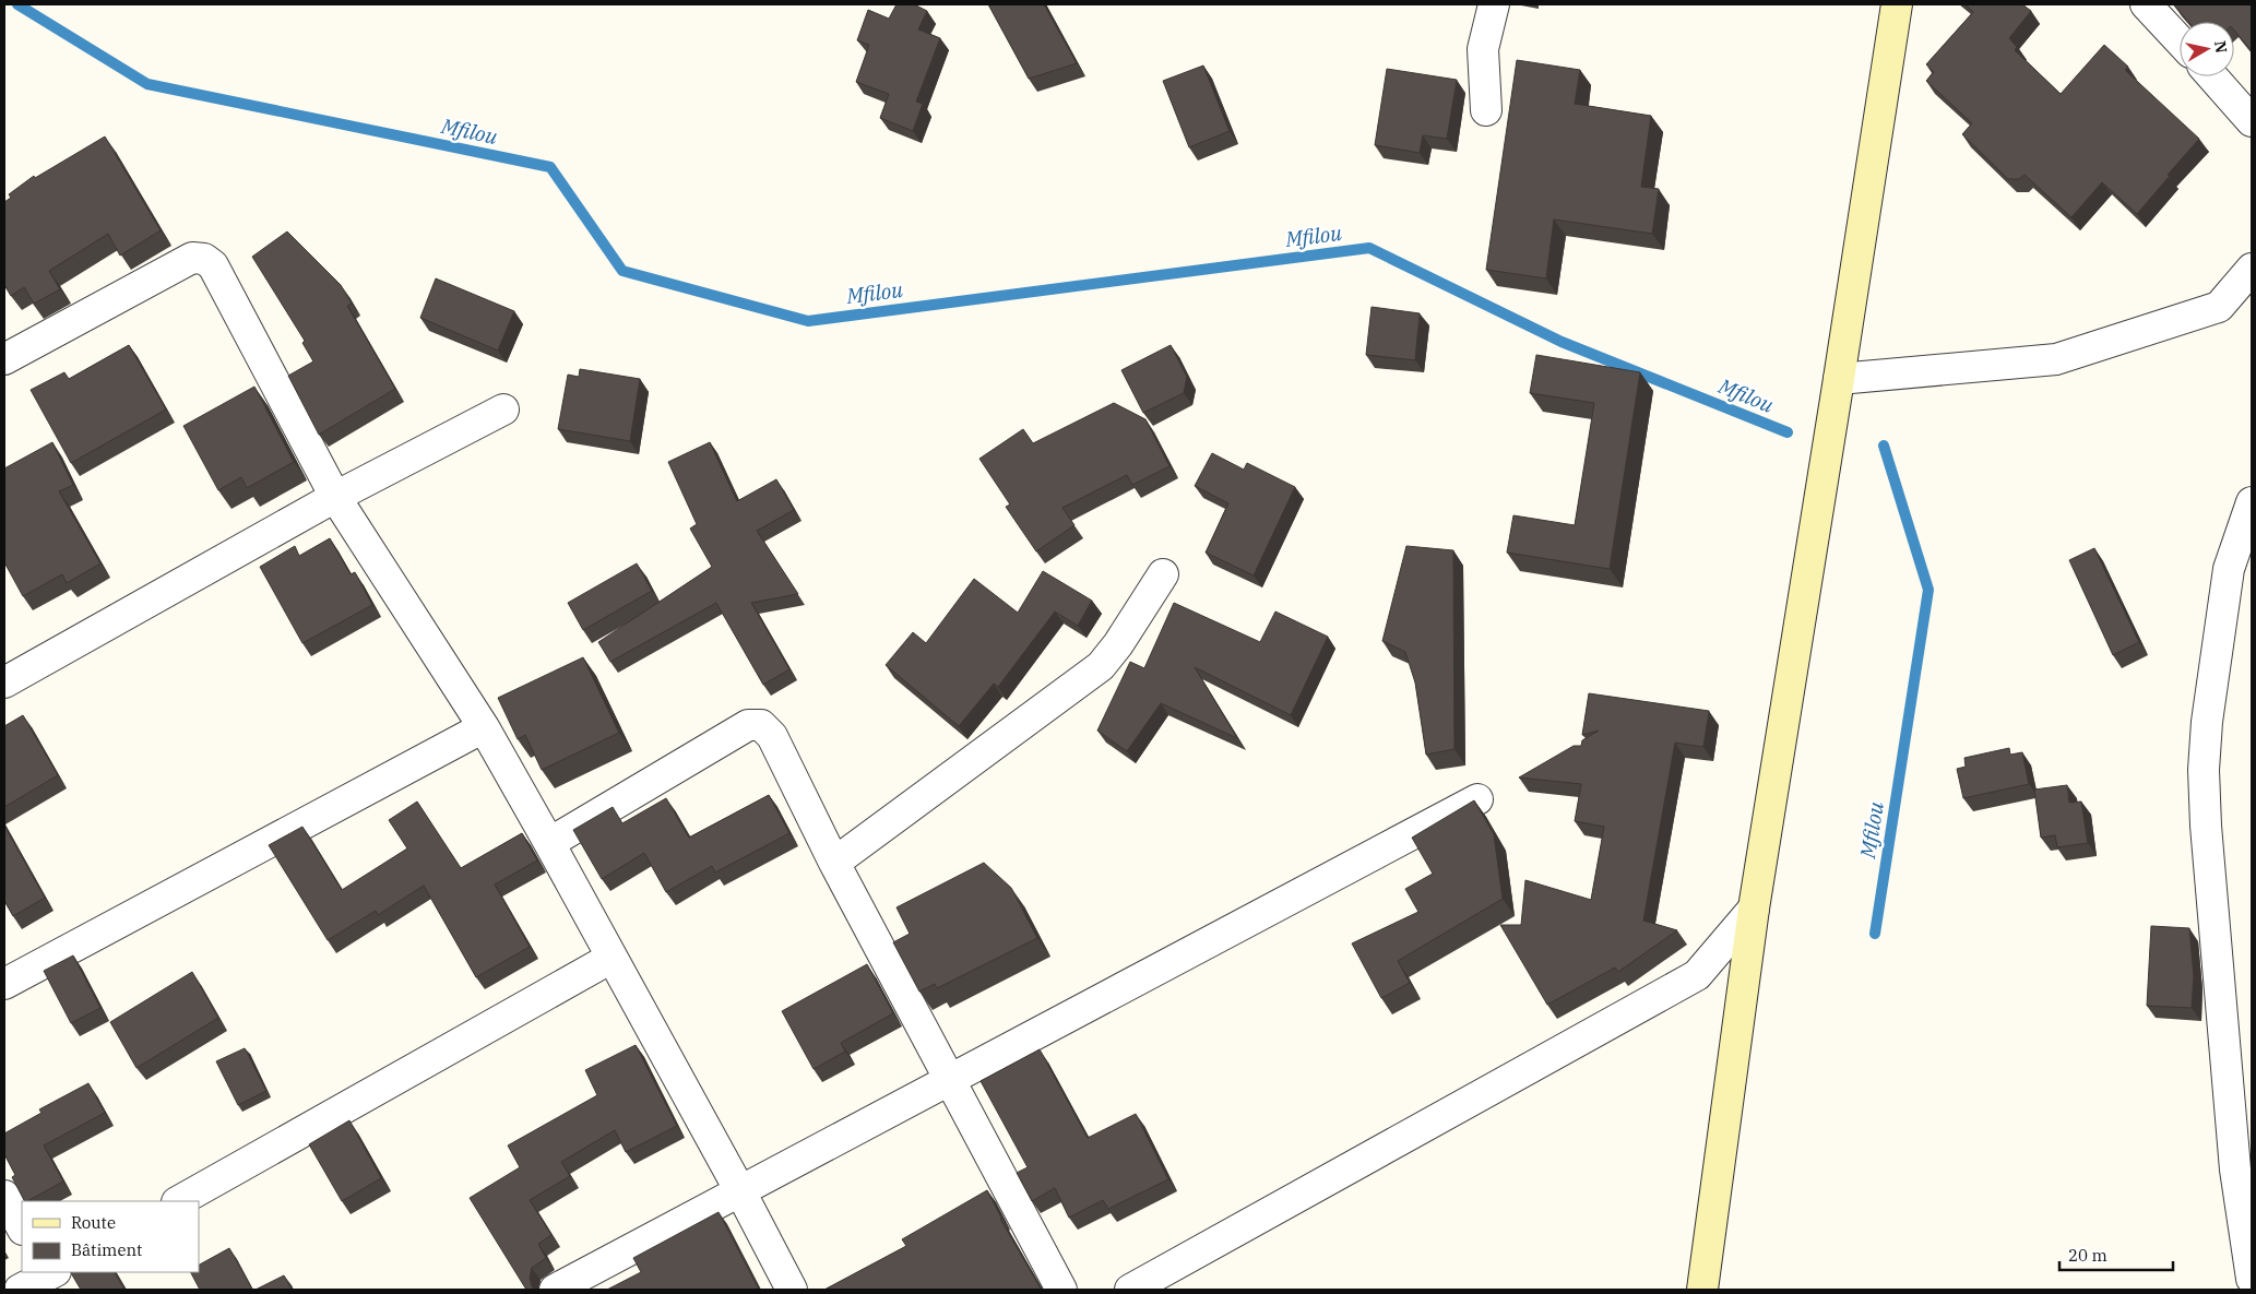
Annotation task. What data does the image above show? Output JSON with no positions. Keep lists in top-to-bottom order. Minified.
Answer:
{"water":["Mfilou"],"legend":["Route","Bâtiment"],"scale_bar":"20 m","north":"right"}
